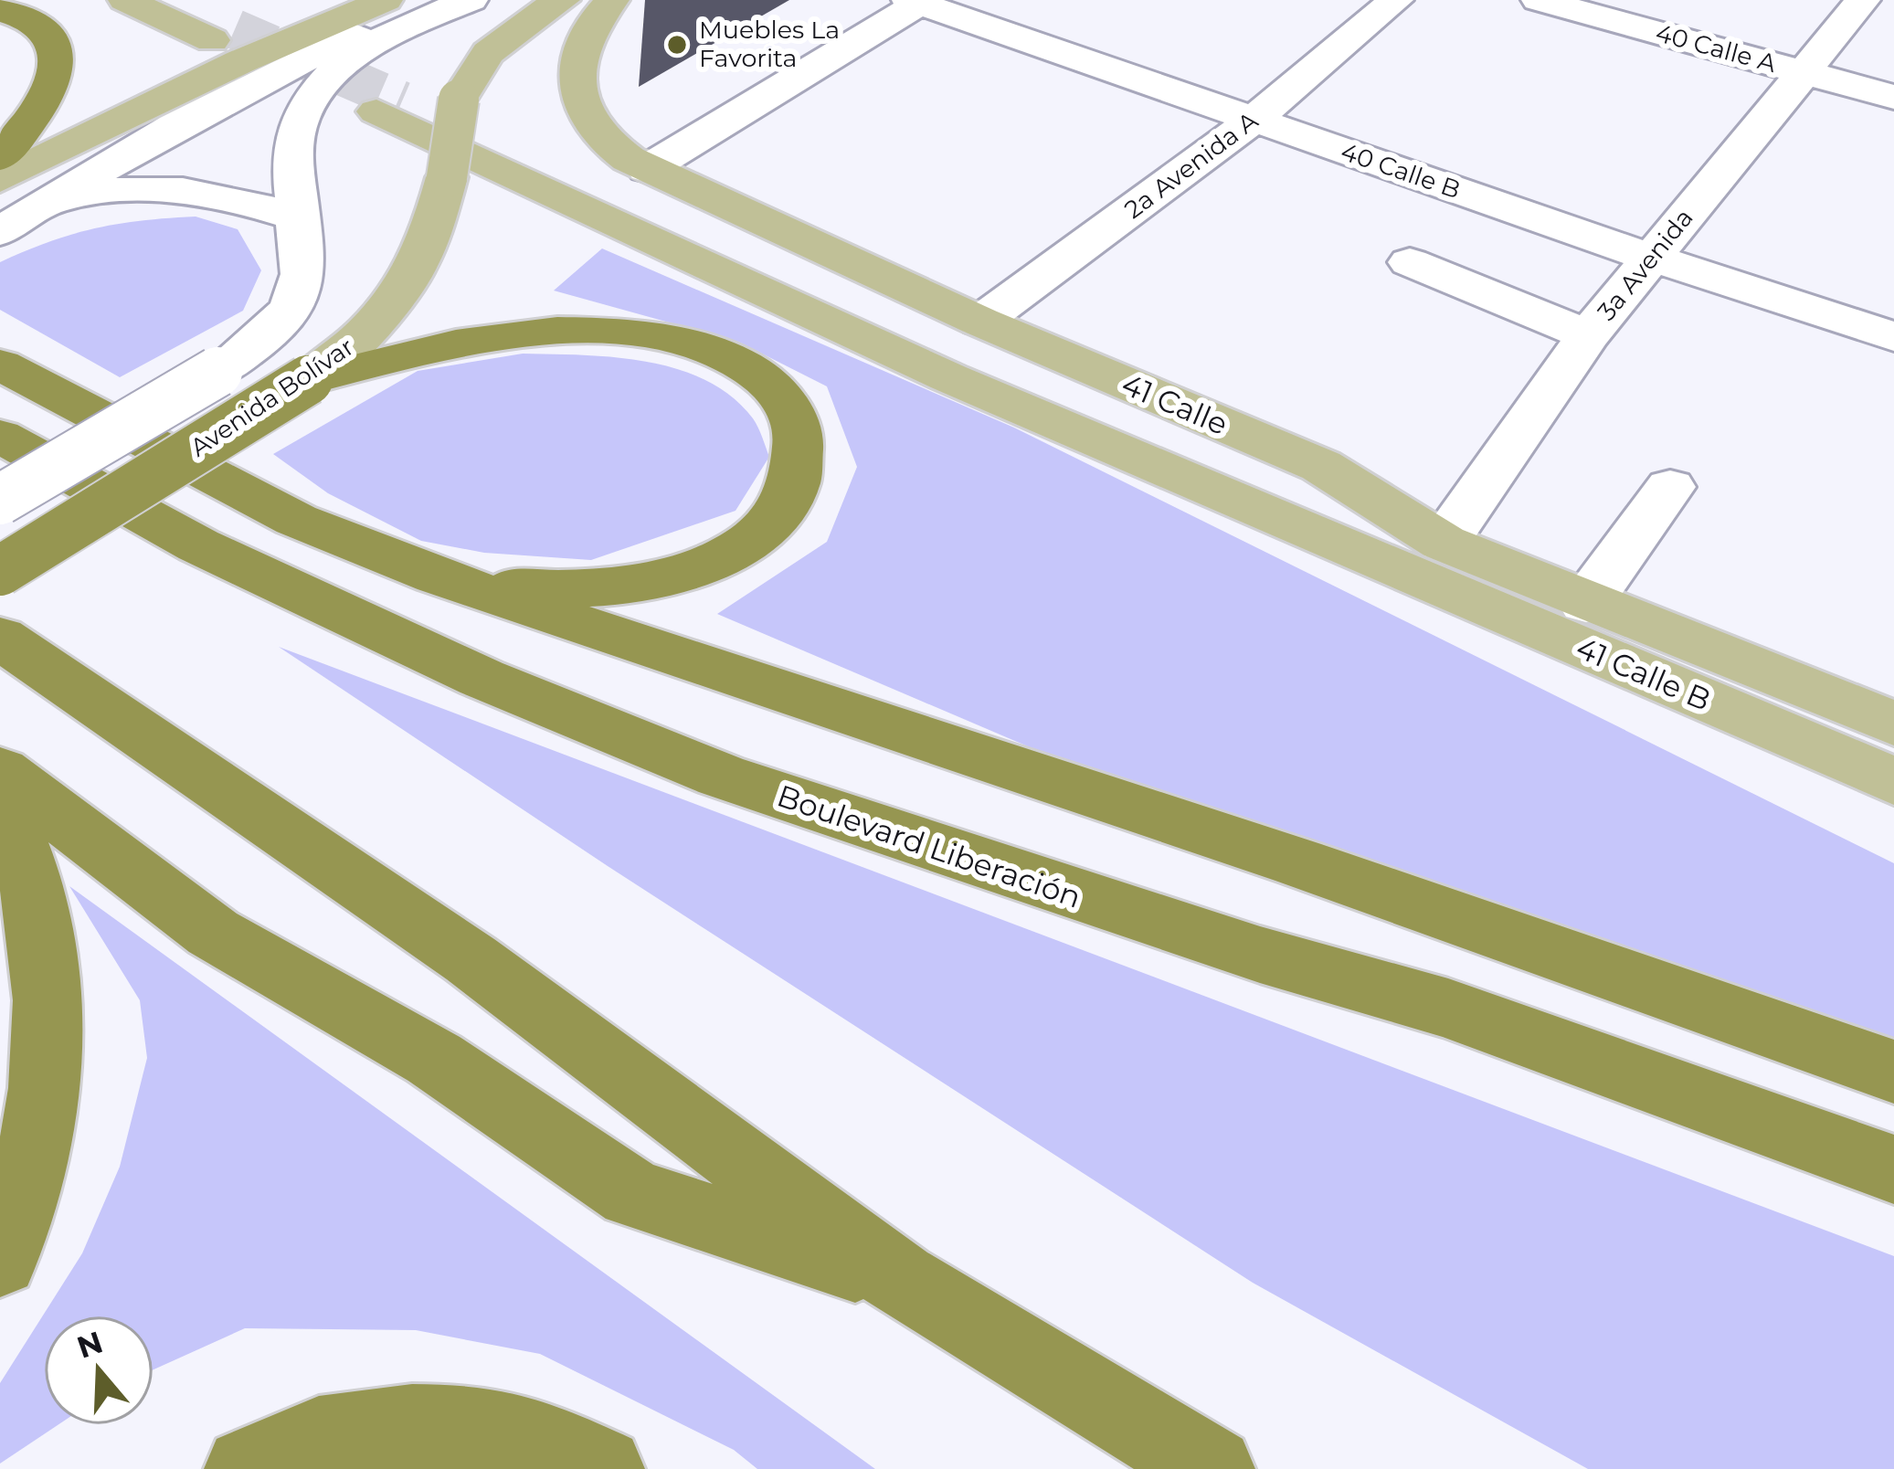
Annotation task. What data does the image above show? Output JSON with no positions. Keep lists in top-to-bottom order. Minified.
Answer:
{"streets":{"highway":["Avenida Bolívar","Boulevard Liberación"],"main road":["41 Calle","41 Calle B"],"street":["40 Calle A","2a Avenida A","40 Calle B","3a Avenida"]},"crossings":[["40 Calle A","3a Avenida"],["2a Avenida A","40 Calle B"],["2a Avenida A","41 Calle"],["40 Calle B","3a Avenida"],["3a Avenida","41 Calle"],["3a Avenida","41 Calle B"],["41 Calle","41 Calle B"]],"places":["Muebles La Favorita"],"north":"top"}
